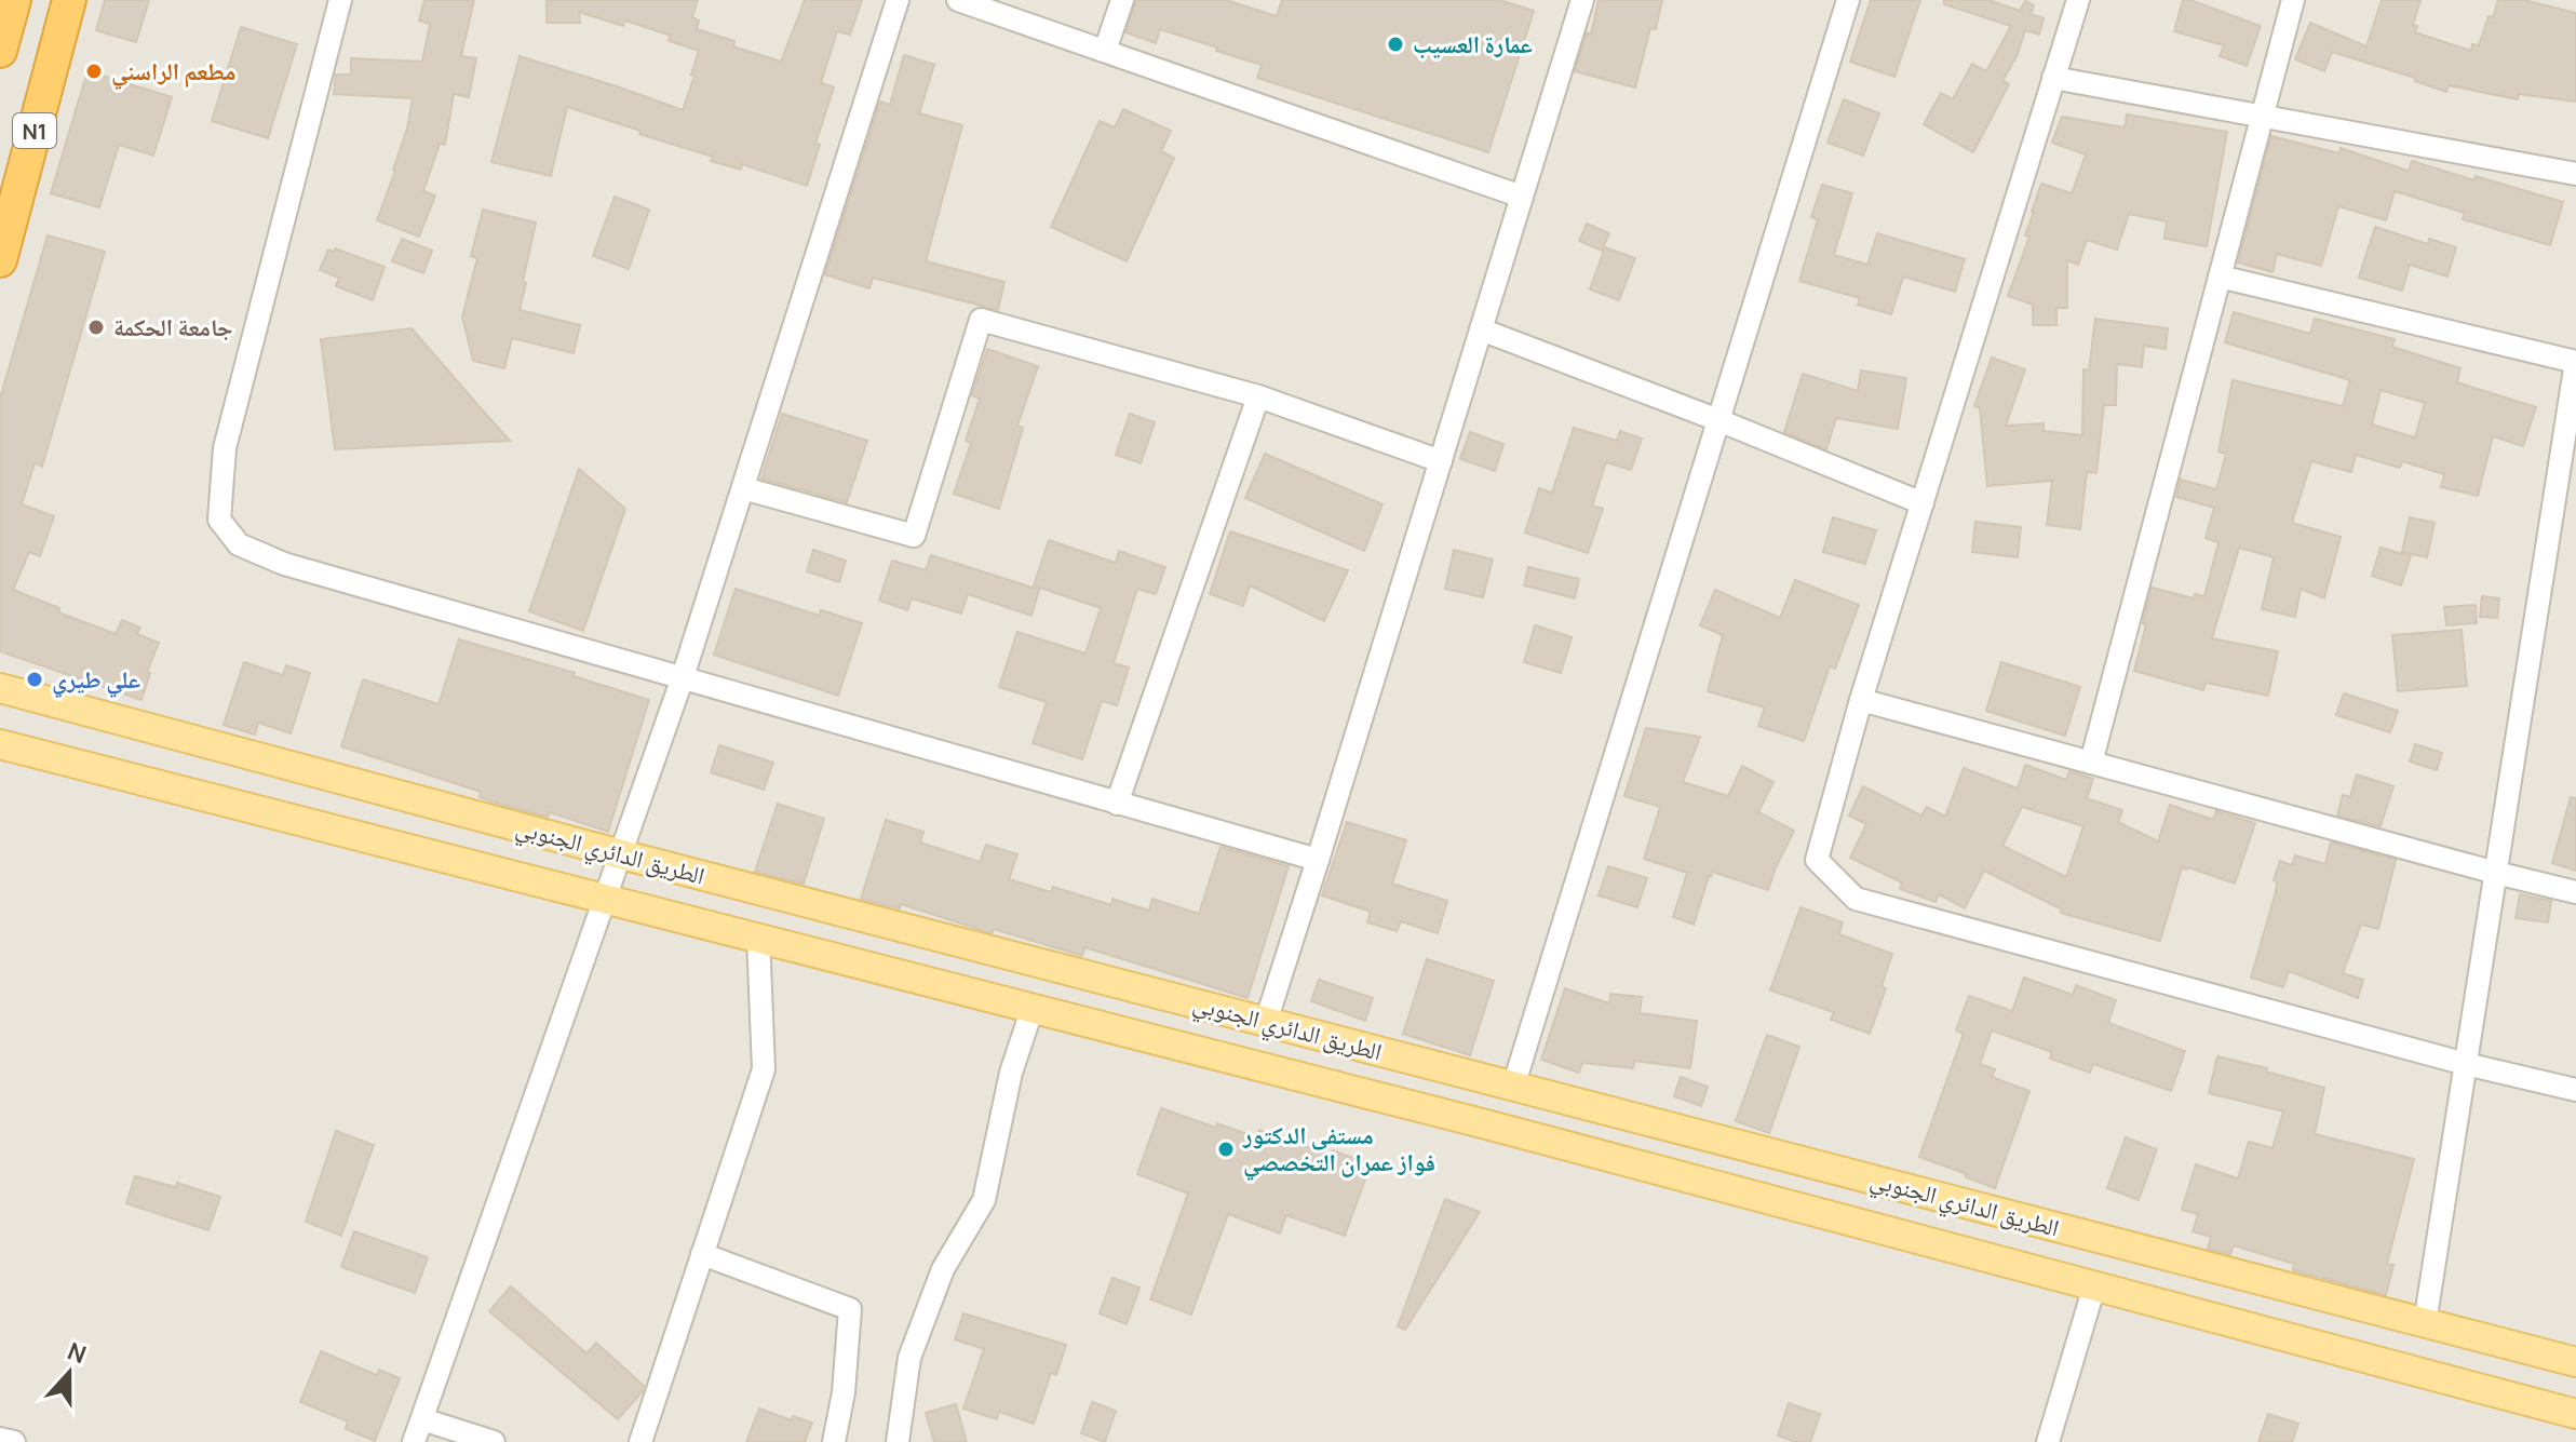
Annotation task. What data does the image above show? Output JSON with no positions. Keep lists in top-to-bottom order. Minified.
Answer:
{"streets":{"highway":["N1"],"main road":["الطريق الدائري الجنوبي"]},"places":["عمارة العسيب","مطعم الراسني","جامعة الحكمة","علي طيري","مستفى الدكتور فواز عمران التخصصي"],"north":"top"}
